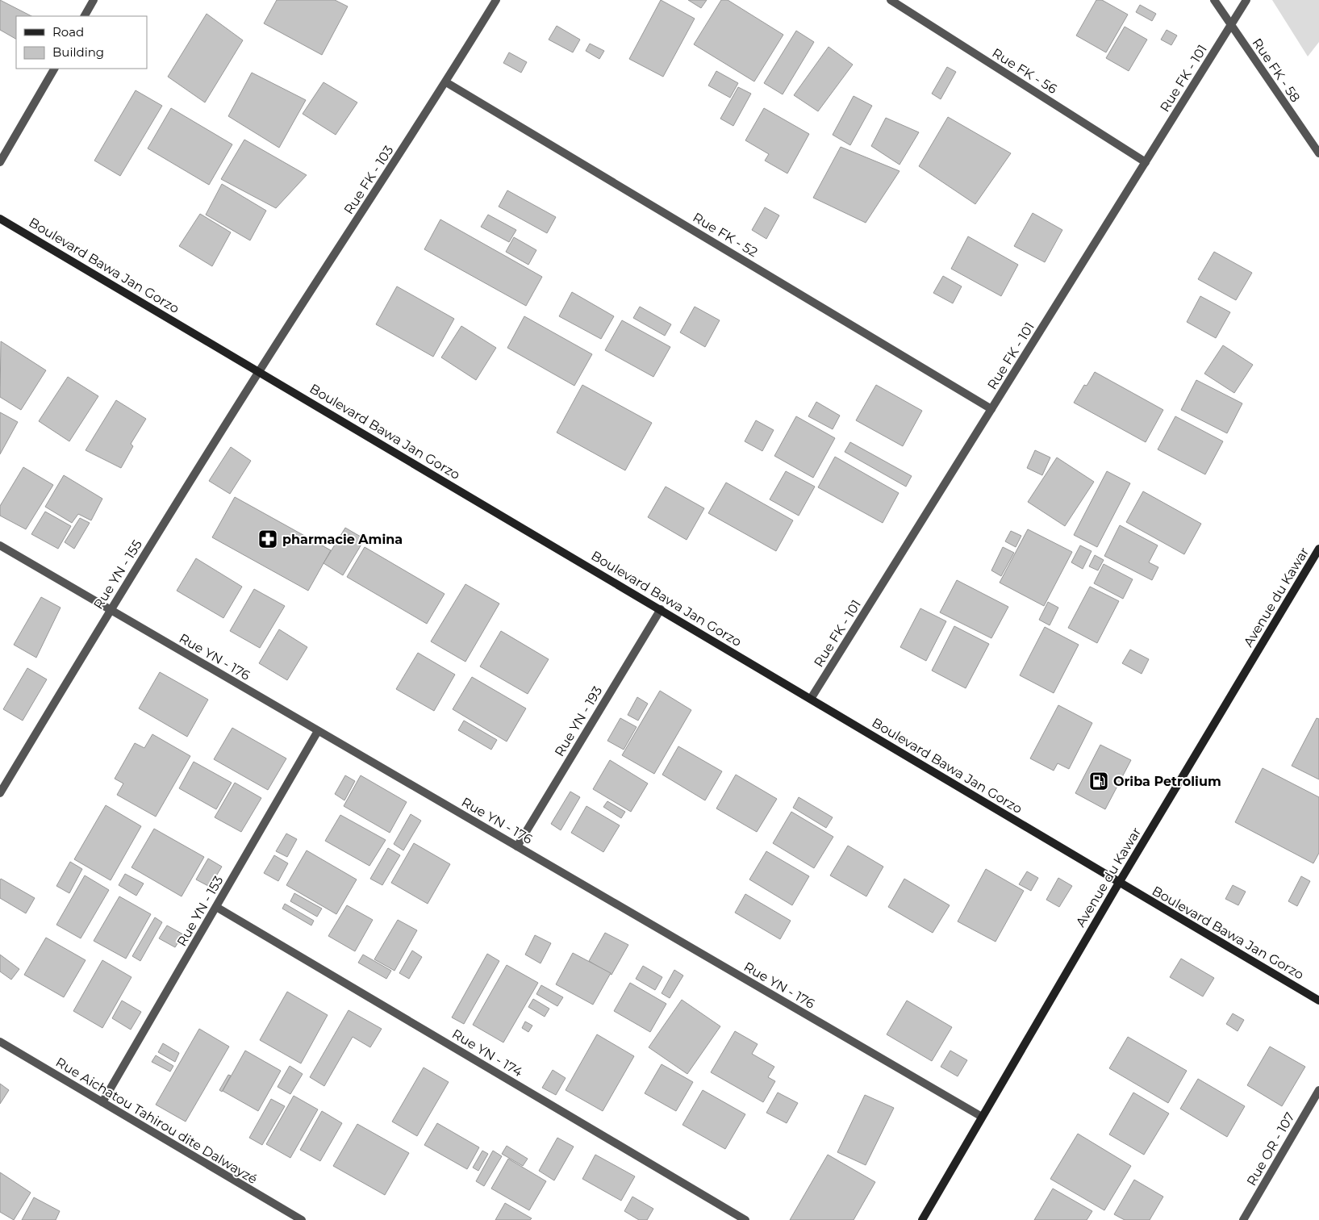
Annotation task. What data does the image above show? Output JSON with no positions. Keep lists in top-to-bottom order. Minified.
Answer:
{"streets":{"main road":["Boulevard Bawa Jan Gorzo","Avenue du Kawar"],"street":["Rue FK - 58","Rue FK - 56","Rue FK - 101","Rue FK - 103","Rue FK - 52","Rue YN - 155","Rue YN - 176","Rue YN - 193","Rue YN - 153","Rue YN - 174","Rue Aichatou Tahirou dite Dalwayzé","Rue OR - 107"]},"crossings":[["Rue FK - 58","Rue FK - 101"],["Rue FK - 56","Rue FK - 101"],["Rue FK - 101","Rue FK - 52"],["Rue FK - 101","Boulevard Bawa Jan Gorzo"],["Rue FK - 103","Rue FK - 52"],["Rue FK - 103","Boulevard Bawa Jan Gorzo"],["Rue FK - 103","Rue YN - 155"],["Boulevard Bawa Jan Gorzo","Rue YN - 155"],["Boulevard Bawa Jan Gorzo","Avenue du Kawar"],["Boulevard Bawa Jan Gorzo","Rue YN - 193"],["Rue YN - 155","Rue YN - 176"],["Avenue du Kawar","Rue YN - 176"],["Rue YN - 176","Rue YN - 193"],["Rue YN - 176","Rue YN - 153"],["Rue YN - 153","Rue YN - 174"],["Rue YN - 153","Rue Aichatou Tahirou dite Dalwayzé"]],"places":{"pharmacy":["pharmacie Amina"],"fuel station":["Oriba Petrolium"]},"legend":["Road","Building"]}
